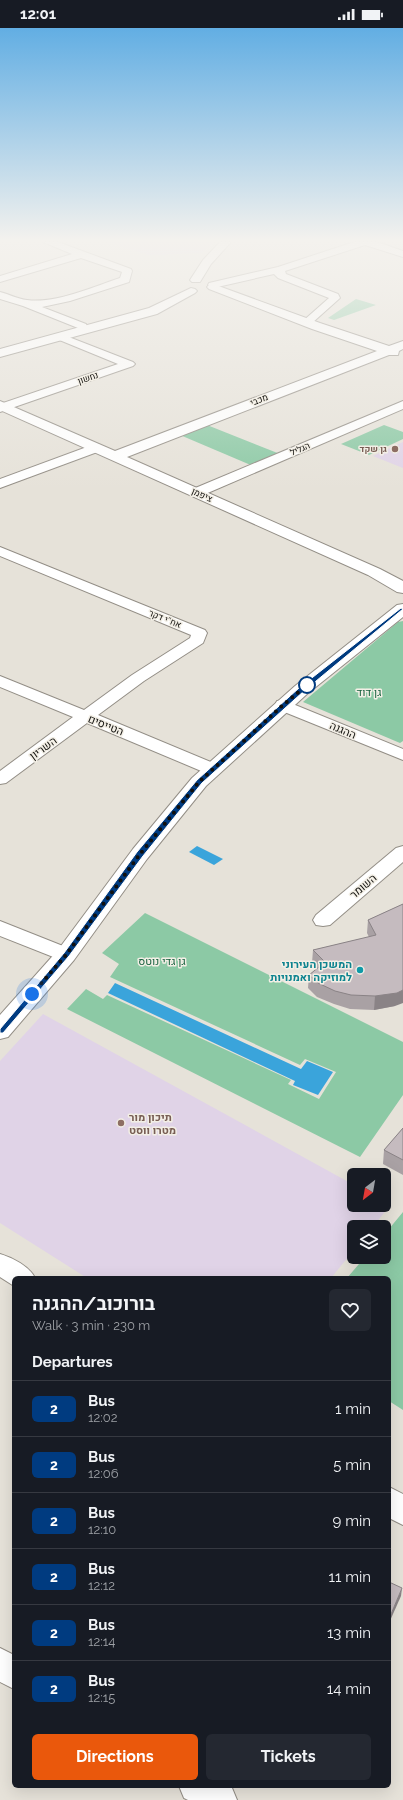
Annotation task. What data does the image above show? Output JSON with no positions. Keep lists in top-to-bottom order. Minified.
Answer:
{"streets":{"street":["נחשון","מכבי","הגליל","ציפמן","אח''י דקר","הטייסים","ההגנה","השריון","השומר"]},"crossings":[["נחשון","ציפמן"],["מכבי","ציפמן"],["הגליל","ציפמן"],["אח''י דקר","הטייסים"],["אח''י דקר","השריון"],["הטייסים","השריון"]],"parks":["גן דוד","גן גדי נוטס"],"places":["גן שקד","המשכן העירוני למוזיקה ואמנויות","תיכון מור מטרו ווסט"],"lines":["bus line 2"],"north":"bottom left","page":{"status":"12:01","heading":[["בורוכוב/ההגנה","Walk · 3 min · 230 m"],"Departures"],"list":[{"mark":"2","name":"Bus","note":"12:02","value":"1 min"},{"mark":"2","name":"Bus","note":"12:06","value":"5 min"},{"mark":"2","name":"Bus","note":"12:10","value":"9 min"},{"mark":"2","name":"Bus","note":"12:12","value":"11 min"},{"mark":"2","name":"Bus","note":"12:14","value":"13 min"},{"mark":"2","name":"Bus","note":"12:15","value":"14 min"}],"buttons":["Directions","Tickets"]}}
